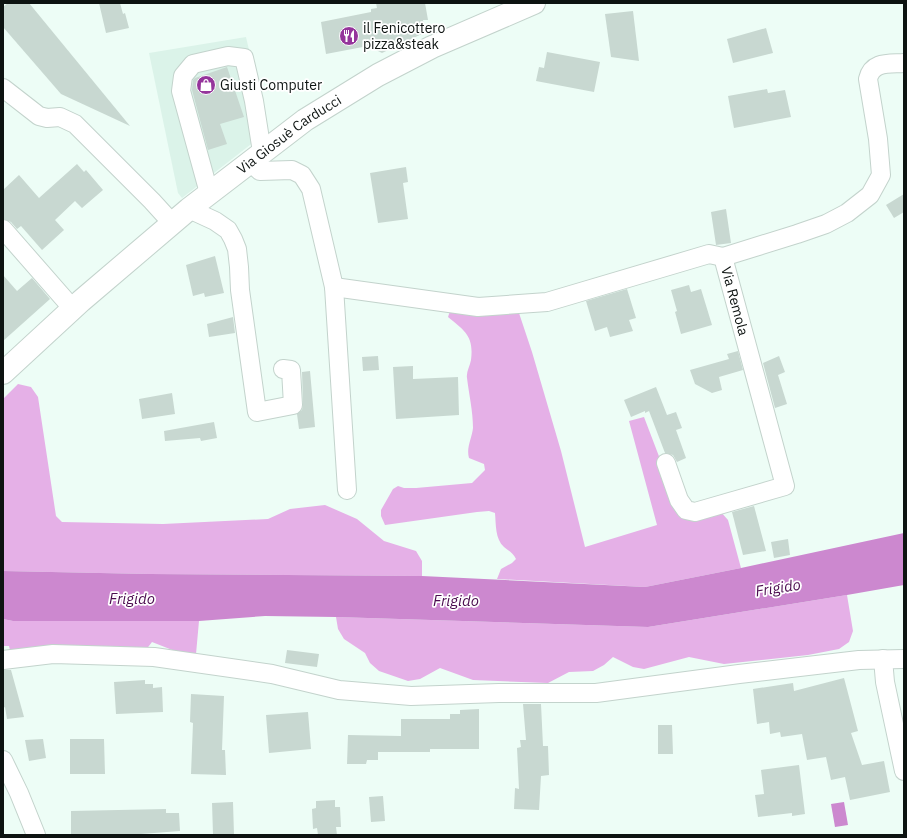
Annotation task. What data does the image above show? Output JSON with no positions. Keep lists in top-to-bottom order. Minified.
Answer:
{"streets":{"main road":["Via Giosuè Carducci"],"street":["Via Remola"]},"water":["Frigido"],"places":{"restaurant":["il Fenicottero pizza&steak"],"shop":["Giusti Computer"]}}
